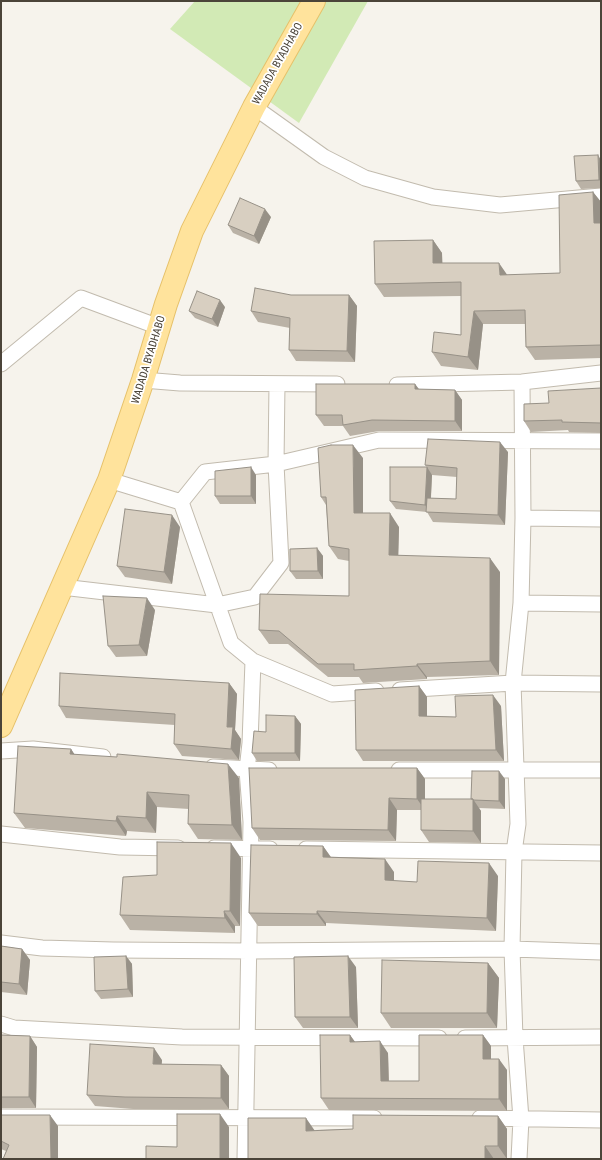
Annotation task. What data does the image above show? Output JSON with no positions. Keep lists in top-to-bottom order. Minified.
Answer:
{"streets":{"main road":["WADADA BYADHABO"]}}
